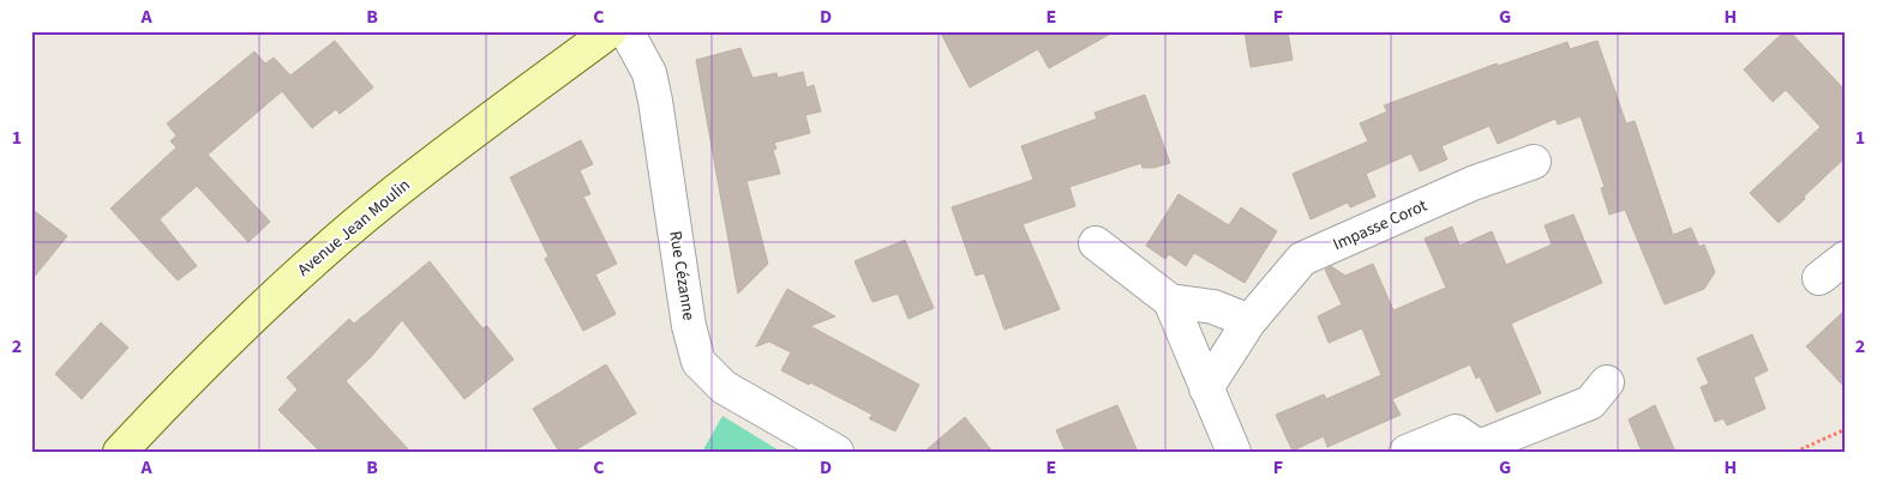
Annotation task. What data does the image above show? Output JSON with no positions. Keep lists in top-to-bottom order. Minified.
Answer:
{"streets":{"main road":["Avenue Jean Moulin"],"street":["Impasse Corot","Rue Cézanne"]},"grid":{"columns":["A","B","C","D","E","F","G","H"],"rows":["1","2"]}}
